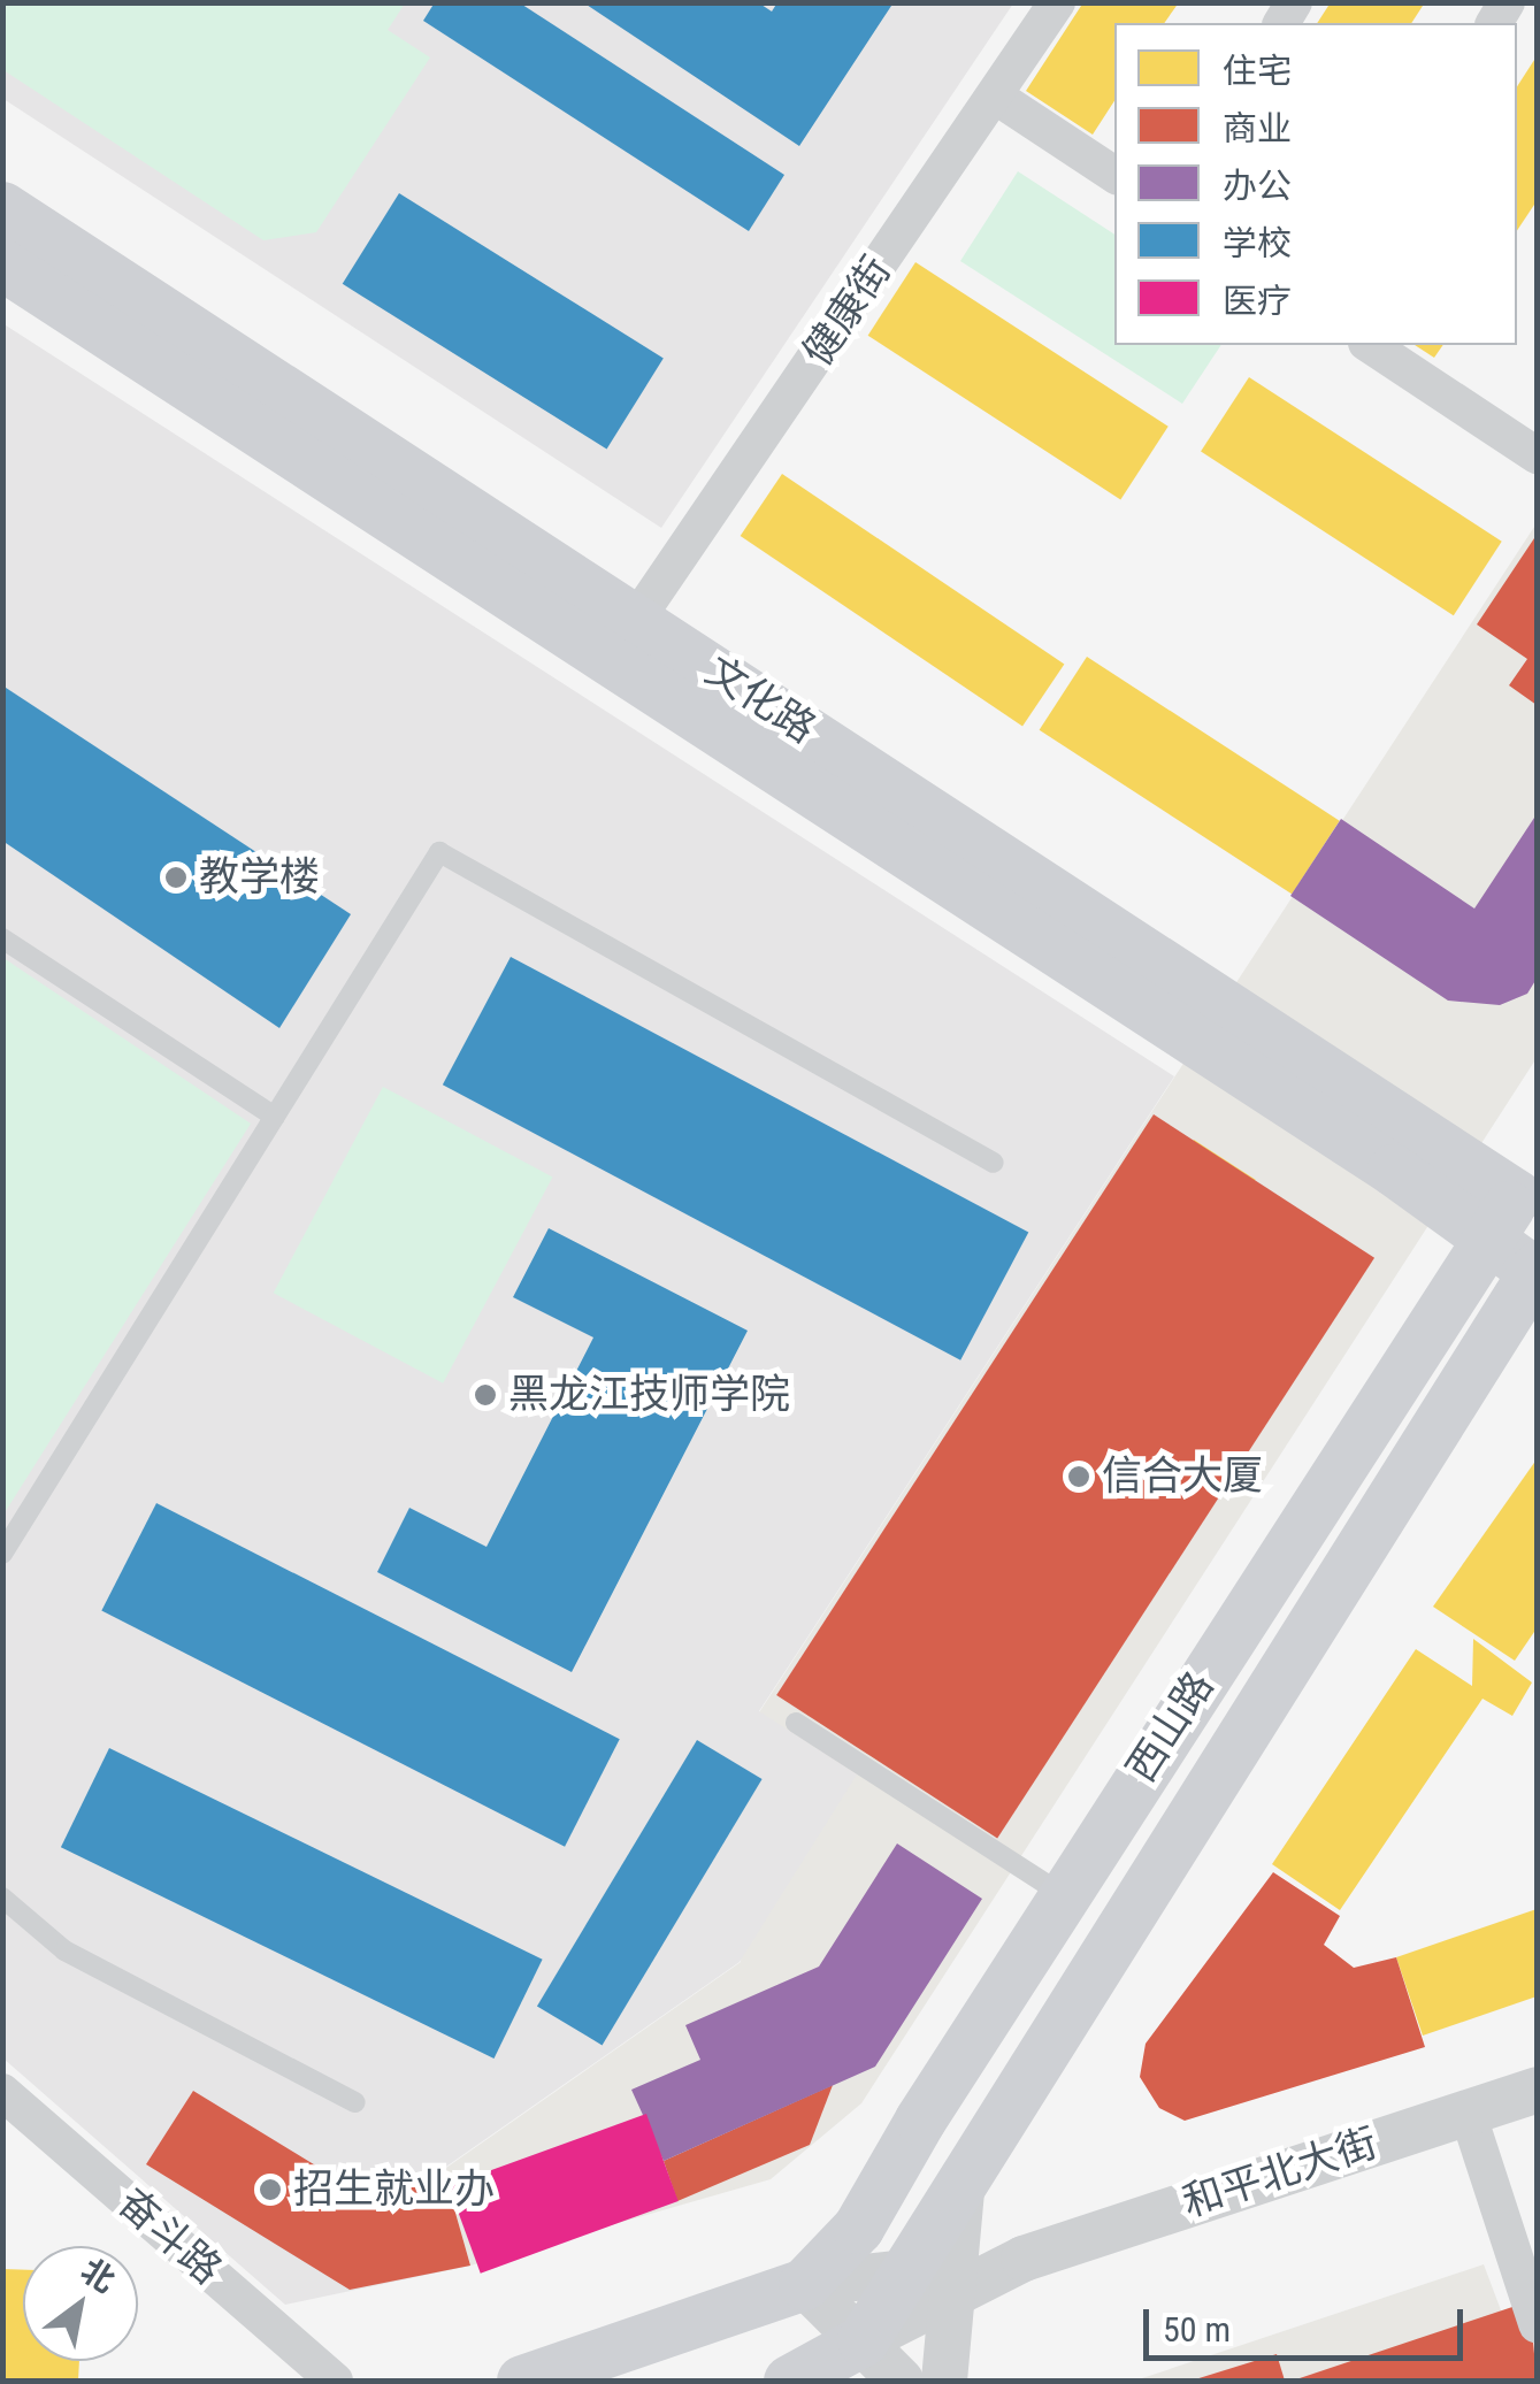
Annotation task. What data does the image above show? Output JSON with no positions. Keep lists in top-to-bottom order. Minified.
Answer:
{"streets":{"main road":["文化路","西山路","和平北大街"],"street":["健康街","奋斗路"]},"crossings":[["健康街","文化路"],["文化路","西山路"],["西山路","和平北大街"]],"places":["教学楼","黑龙江技师学院","信合大厦","招生就业办"],"legend":["住宅","商业","办公","学校","医疗"],"scale_bar":"50 m","north":"top right"}
